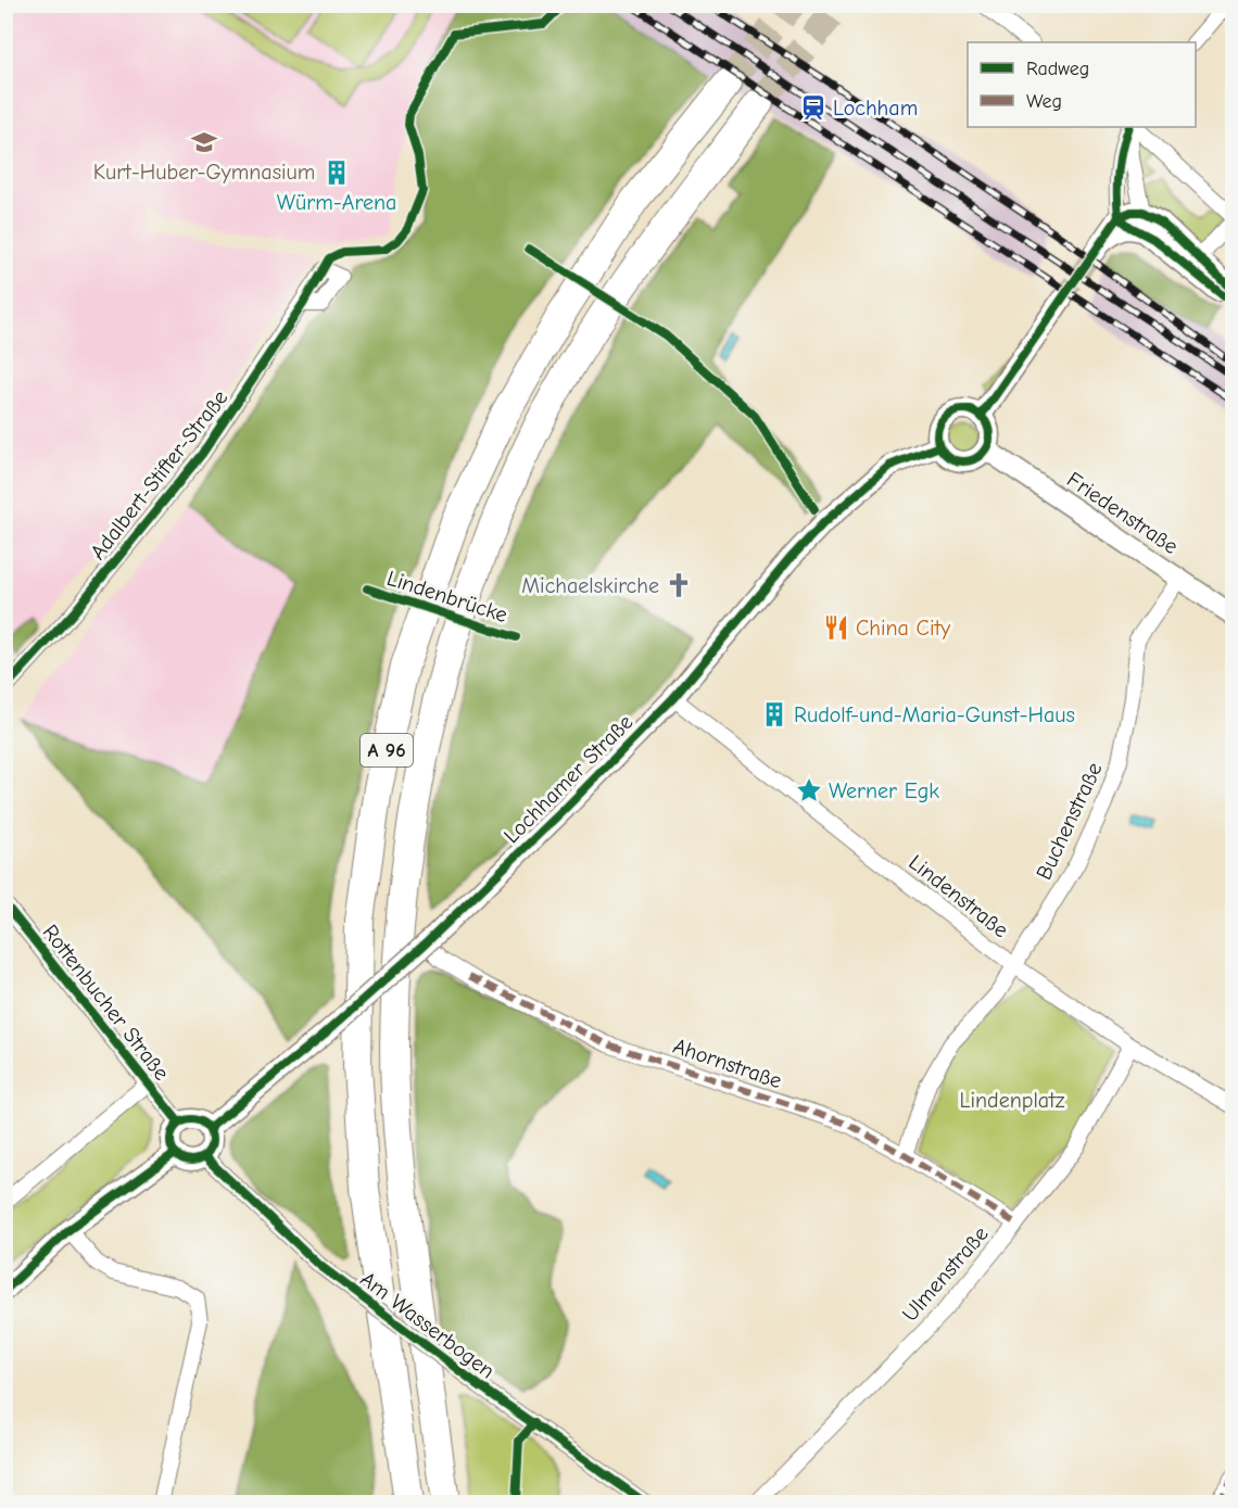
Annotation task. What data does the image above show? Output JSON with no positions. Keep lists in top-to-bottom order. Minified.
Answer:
{"streets":{"highway":["A 96"],"street":["Adalbert-Stifter-Straße","Friedenstraße","Lochhamer Straße","Buchenstraße","Lindenstraße","Rottenbucher Straße","Ahornstraße","Ulmenstraße","Am Wasserbogen"],"cycle path":["Lindenbrücke"]},"crossings":[["Friedenstraße","Lochhamer Straße"],["Friedenstraße","Buchenstraße"],["Lochhamer Straße","Lindenstraße"],["Lochhamer Straße","Rottenbucher Straße"],["Lochhamer Straße","Ahornstraße"],["Lochhamer Straße","Am Wasserbogen"],["Buchenstraße","Lindenstraße"],["Lindenstraße","Ulmenstraße"],["Rottenbucher Straße","Am Wasserbogen"],["Ahornstraße","Ulmenstraße"]],"parks":["Lindenplatz"],"places":{"station":["Lochham"],"school or university":["Kurt-Huber-Gymnasium"],"building":["Würm-Arena","Rudolf-und-Maria-Gunst-Haus"],"church":["Michaelskirche"],"restaurant":["China City"],"place":["Werner Egk"]},"legend":["Radweg","Weg"]}
